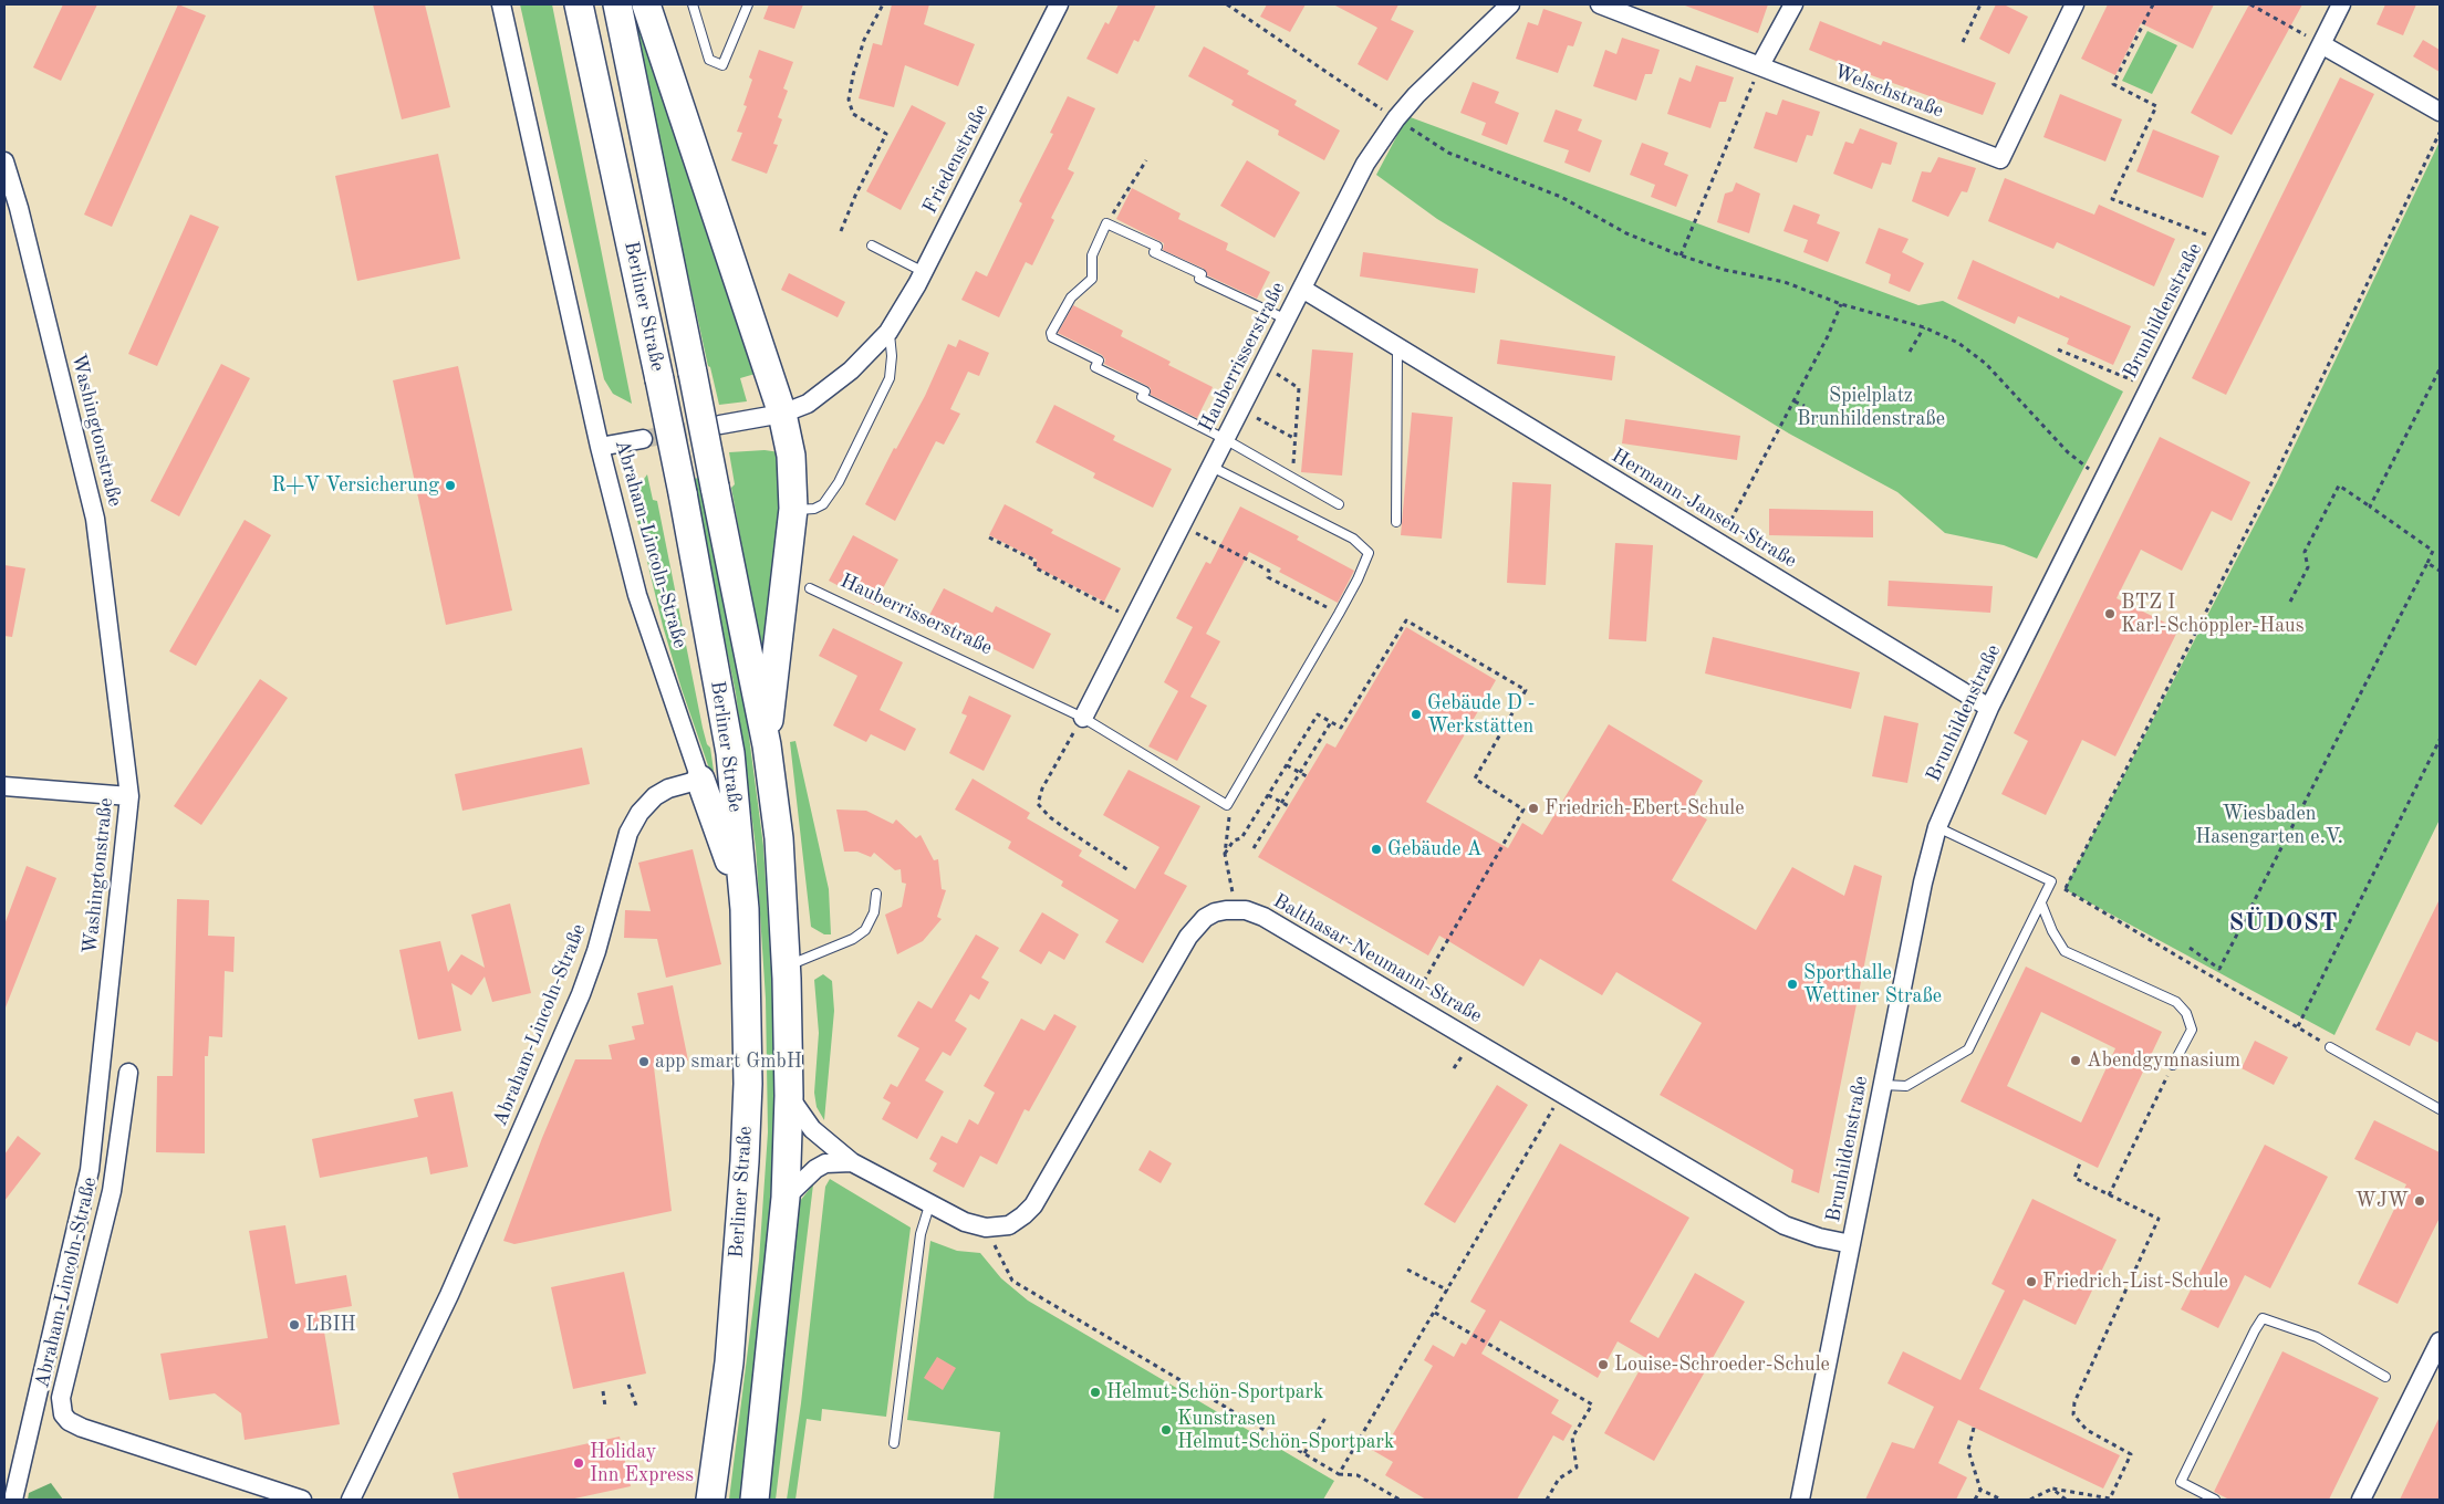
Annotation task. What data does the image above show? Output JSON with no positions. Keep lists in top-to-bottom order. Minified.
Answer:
{"streets":{"main road":["Berliner Straße"],"street":["Welschstraße","Friedenstraße","Brunhildenstraße","Hauberrisserstraße","Washingtonstraße","Hermann-Jansen-Straße","Abraham-Lincoln-Straße","Balthasar-Neumann-Straße"]},"crossings":[["Berliner Straße","Balthasar-Neumann-Straße"],["Brunhildenstraße","Hermann-Jansen-Straße"],["Brunhildenstraße","Balthasar-Neumann-Straße"],["Hauberrisserstraße","Hermann-Jansen-Straße"]],"districts":["SÜDOST"],"parks":["Spielplatz Brunhildenstraße","Wiesbaden Hasengarten e.V."],"places":["R+V Versicherung","BTZ I Karl-Schöppler-Haus","Gebäude D - Werkstätten","Friedrich-Ebert-Schule","Gebäude A","Sporthalle Wettiner Straße","Abendgymnasium","app smart GmbH","WJW","Friedrich-List-Schule","LBIH","Louise-Schroeder-Schule","Helmut-Schön-Sportpark","Kunstrasen Helmut-Schön-Sportpark","Holiday Inn Express"]}
